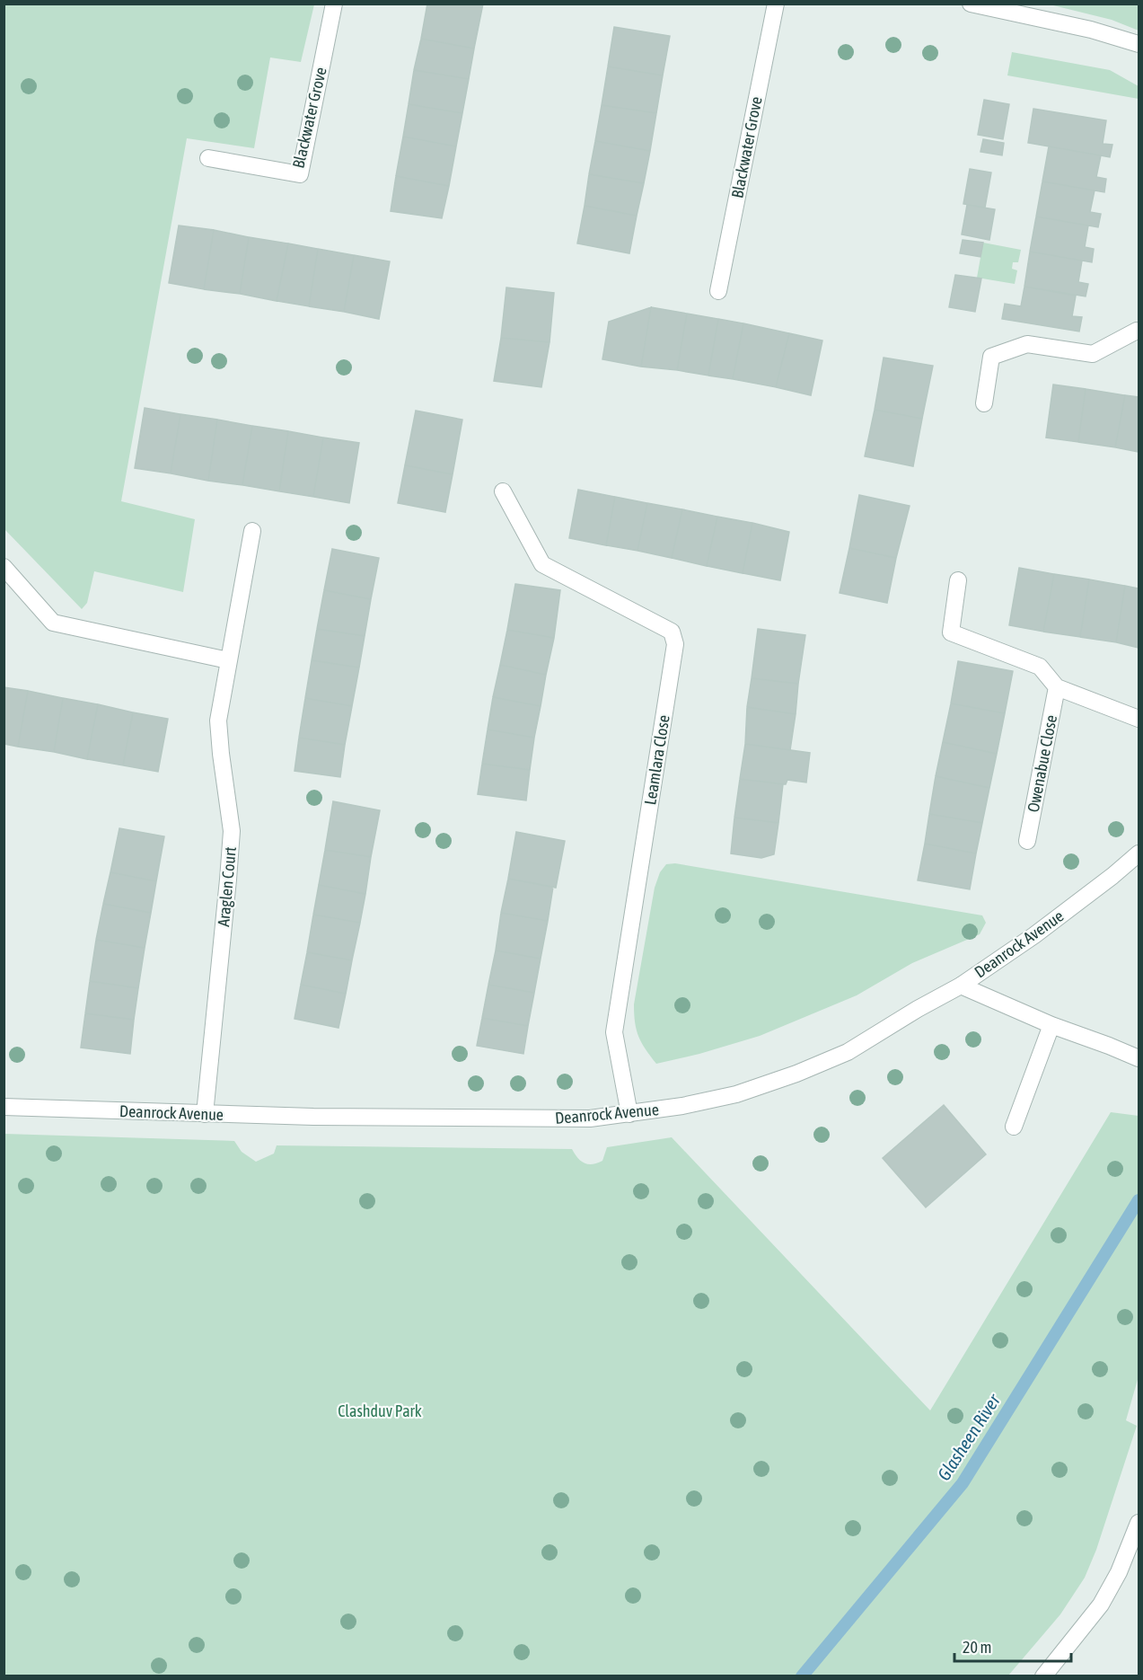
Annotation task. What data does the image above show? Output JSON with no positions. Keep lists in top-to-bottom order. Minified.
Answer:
{"streets":{"street":["Blackwater Grove","Leamlara Close","Owenabue Close","Araglen Court","Deanrock Avenue"]},"crossings":[["Leamlara Close","Deanrock Avenue"],["Araglen Court","Deanrock Avenue"]],"water":["Glasheen River"],"parks":["Clashduv Park"],"scale_bar":"20 m"}
